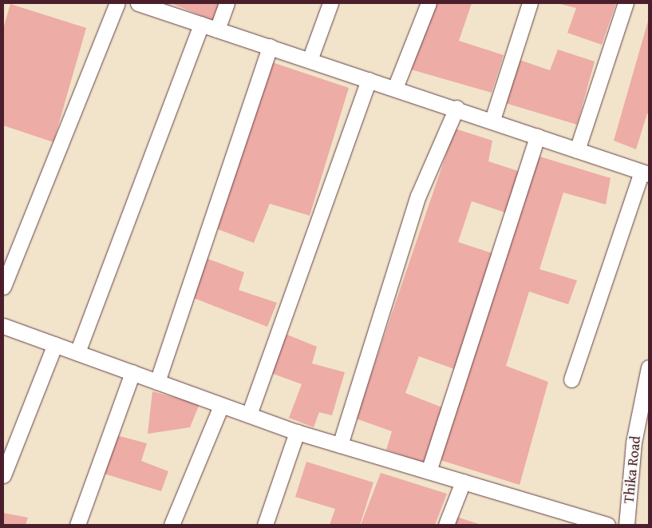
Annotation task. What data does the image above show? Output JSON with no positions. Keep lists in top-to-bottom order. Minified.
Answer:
{"streets":{"street":["Thika Road"]}}
